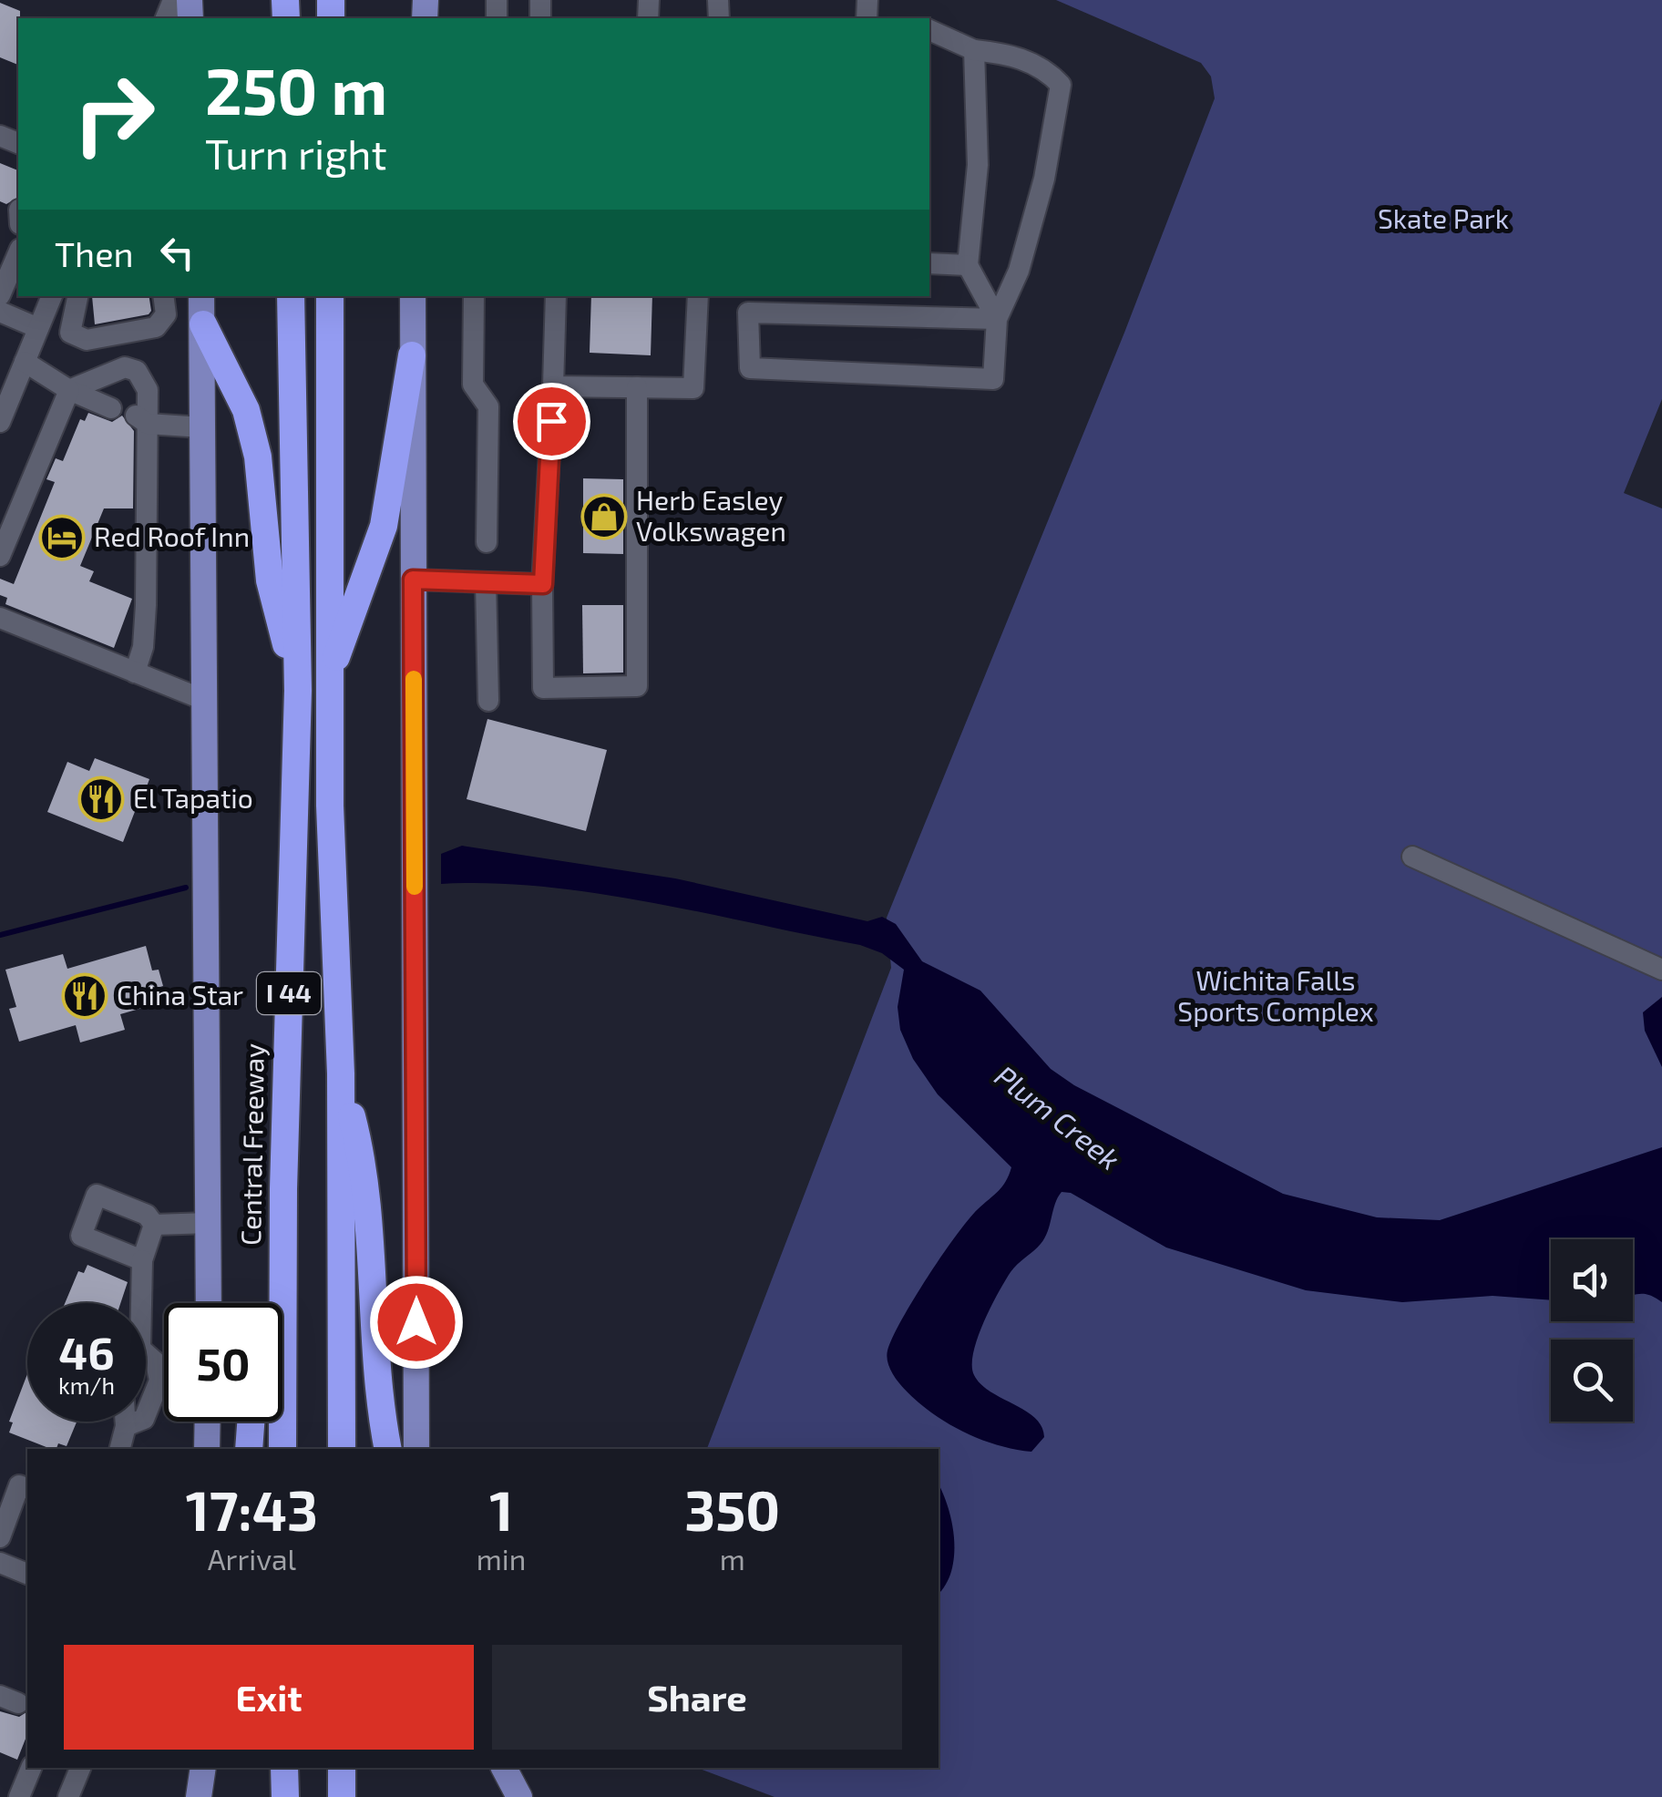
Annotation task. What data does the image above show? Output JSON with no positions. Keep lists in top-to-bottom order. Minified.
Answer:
{"streets":{"highway":["I 44","Central Freeway"]},"water":["Plum Creek"],"parks":["Skate Park","Wichita Falls Sports Complex"],"places":{"shop":["Herb Easley Volkswagen"],"hotel":["Red Roof Inn"],"restaurant":["El Tapatio","China Star"]},"page":{"turn":["250 m","Turn right"],"then":"Then","speed":"46 km/h","limit":"50","eta":["17:43","Arrival","1","min","350","m"],"buttons":["Exit","Share"]}}
